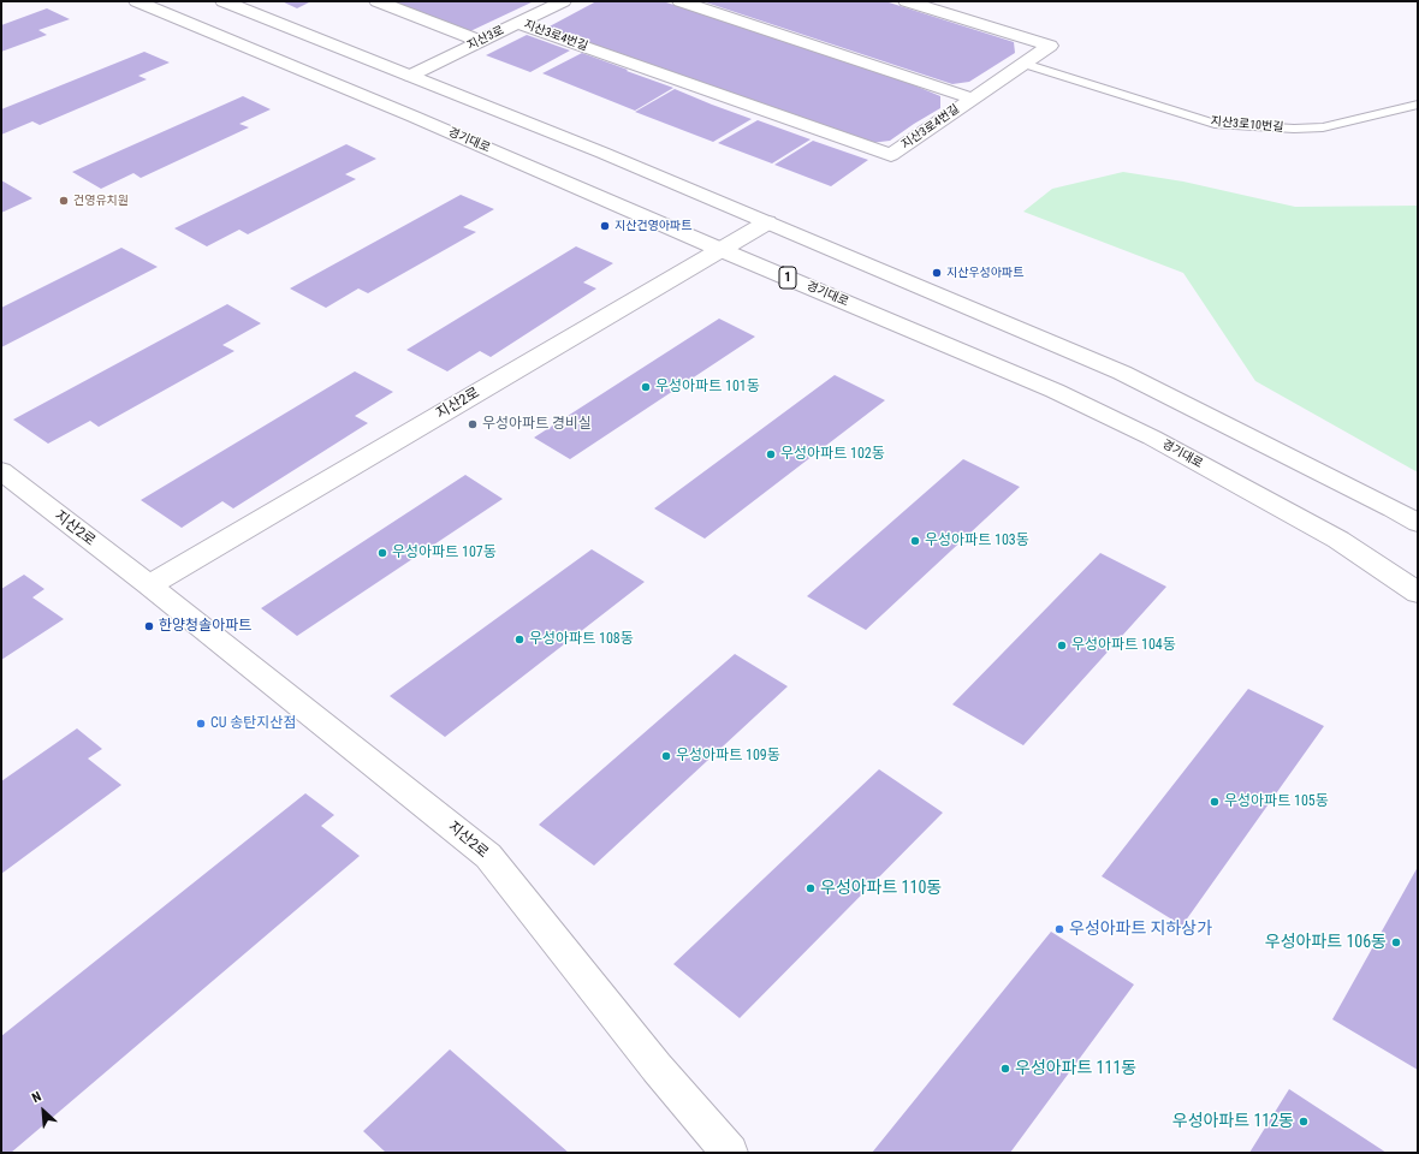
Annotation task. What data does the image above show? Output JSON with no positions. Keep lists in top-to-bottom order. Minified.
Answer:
{"streets":{"street":["지산3로4번길","지산3로","경기대로","1","지산2로"],"lane":["지산3로10번길"]},"crossings":[["지산3로4번길","지산3로"],["경기대로","지산2로"]],"places":["건영유치원","지산건영아파트","지산우성아파트","우성아파트 101동","우성아파트 경비실","우성아파트 102동","우성아파트 103동","우성아파트 107동","한양청솔아파트","우성아파트 108동","우성아파트 104동","CU 송탄지산점","우성아파트 109동","우성아파트 105동","우성아파트 110동","우성아파트 지하상가","우성아파트 106동","우성아파트 111동","우성아파트 112동"],"north":"top left"}
